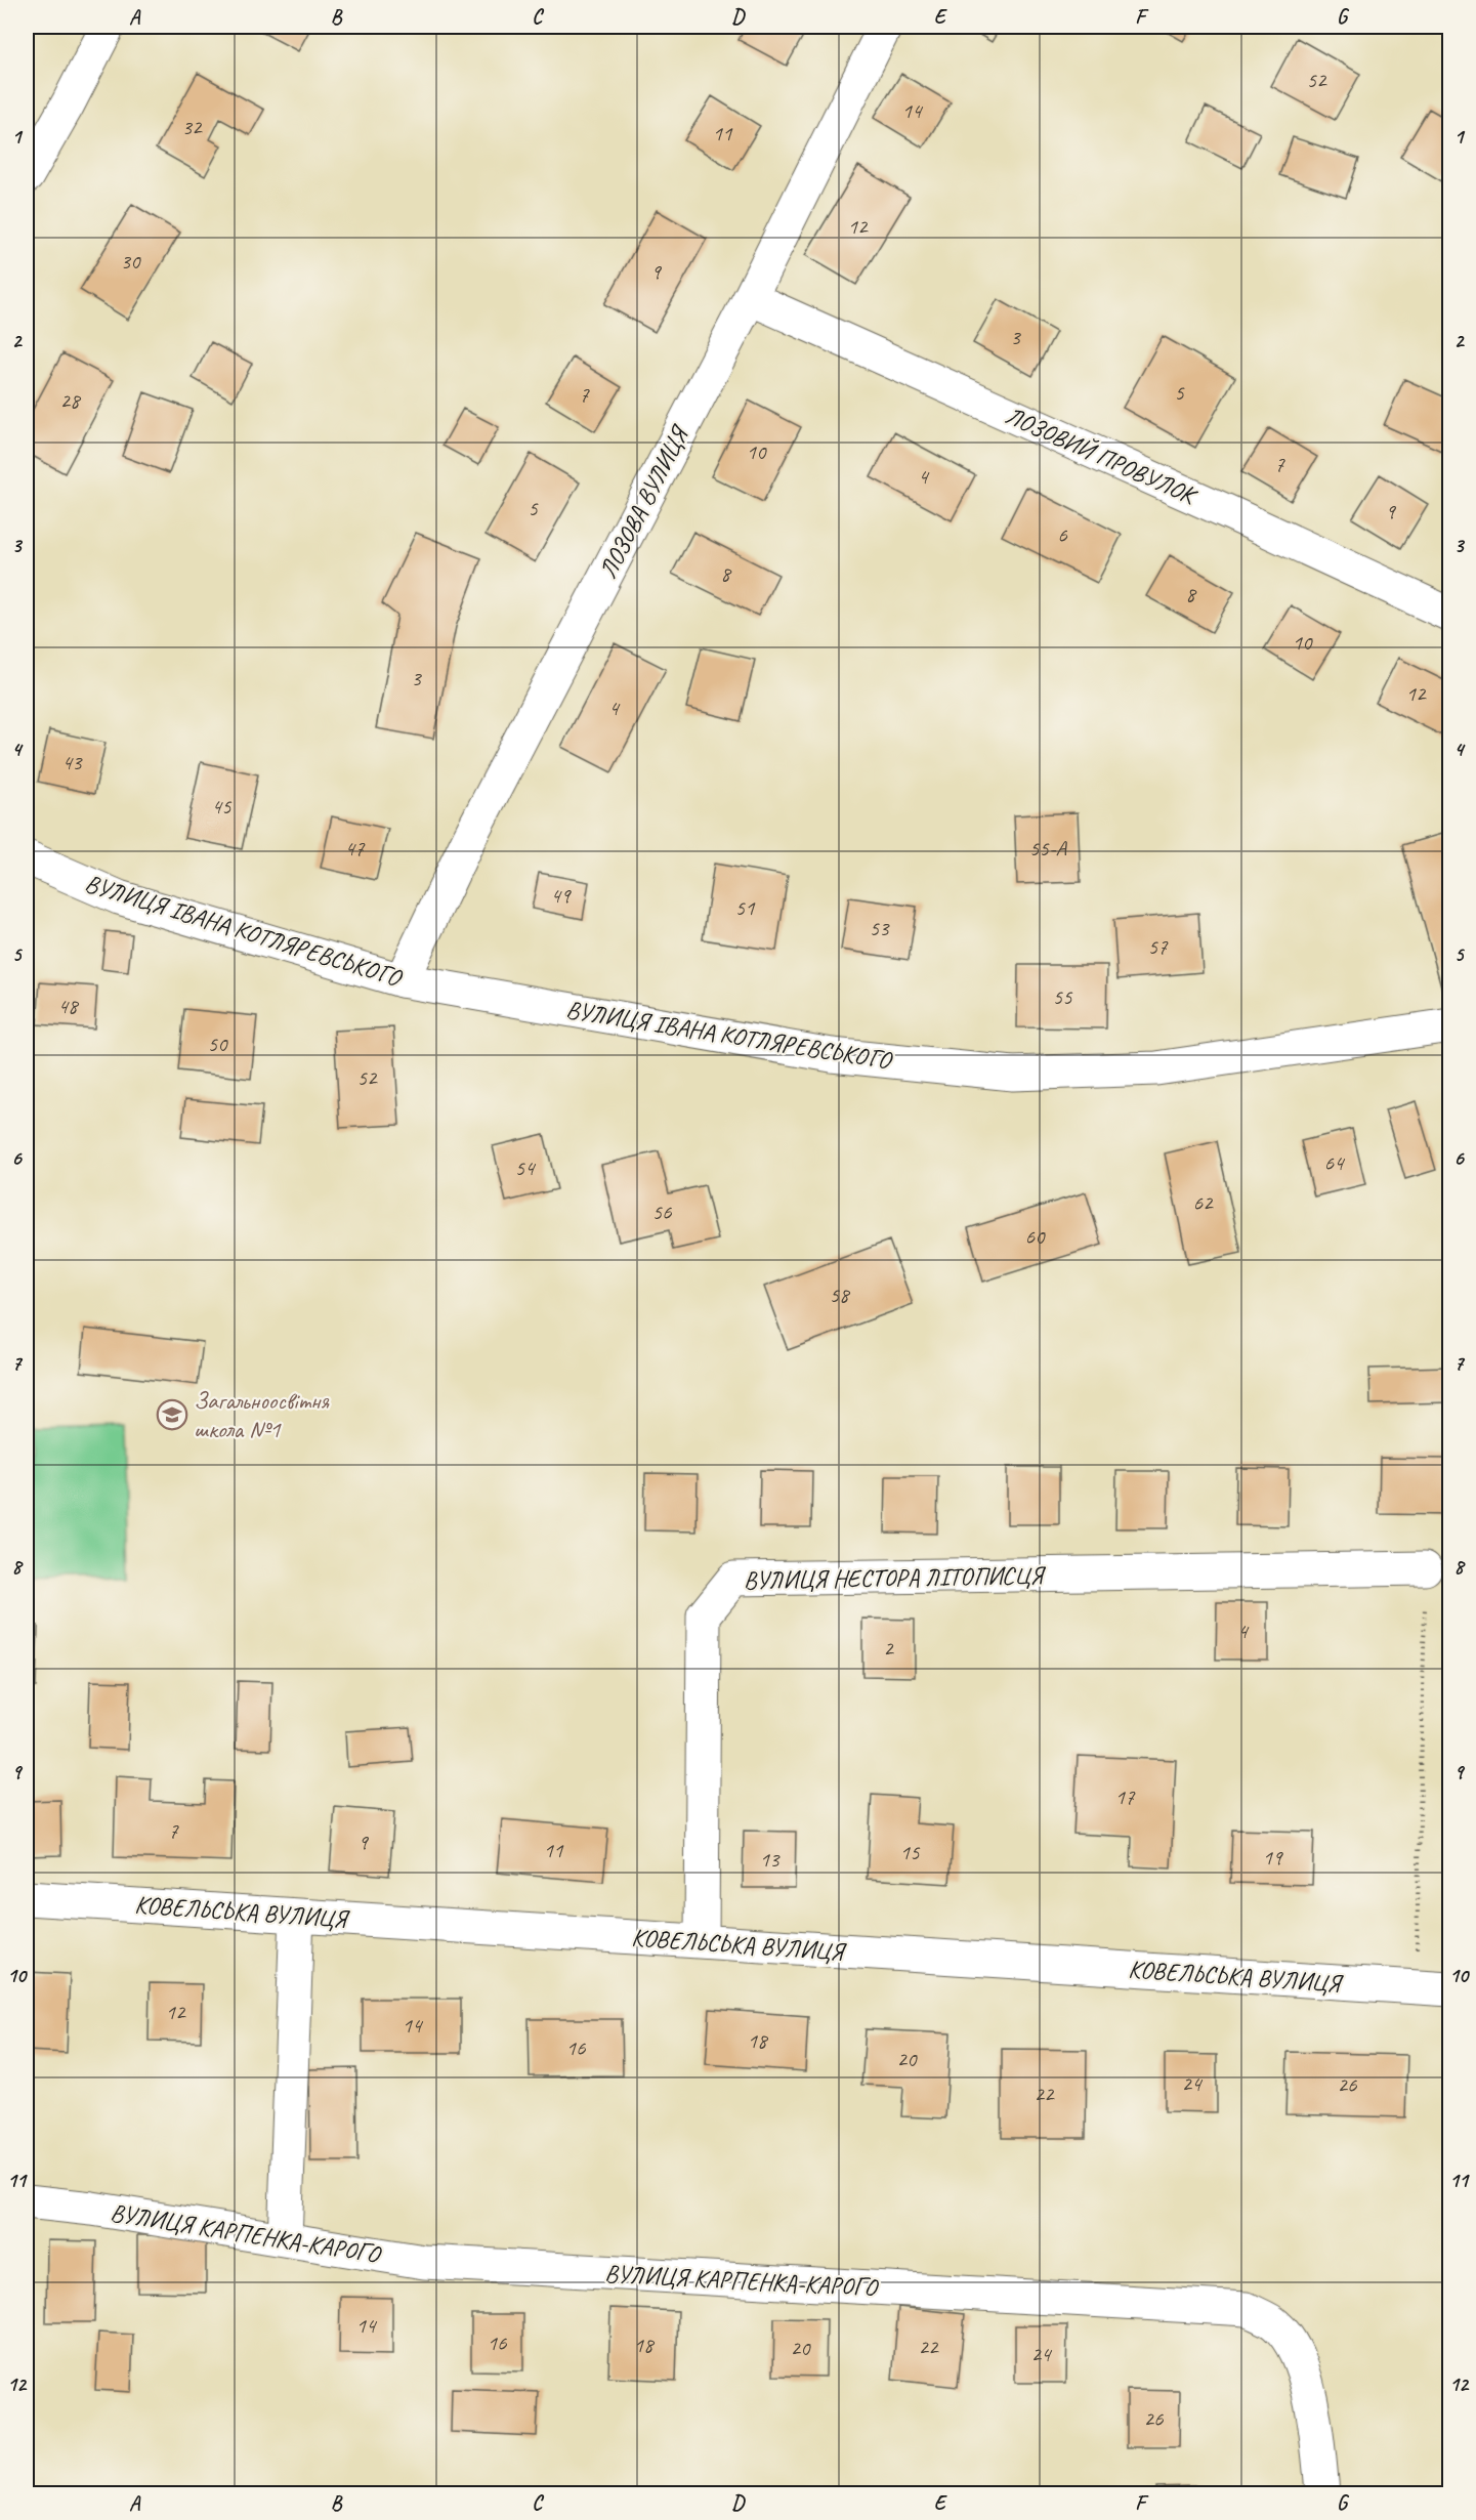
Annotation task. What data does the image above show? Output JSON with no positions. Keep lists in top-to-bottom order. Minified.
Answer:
{"streets":{"street":["ЛОЗОВИЙ ПРОВУЛОК","ЛОЗОВА ВУЛИЦЯ","ВУЛИЦЯ ІВАНА КОТЛЯРЕВСЬКОГО","ВУЛИЦЯ НЕСТОРА ЛІТОПИСЦЯ","КОВЕЛЬСЬКА ВУЛИЦЯ","ВУЛИЦЯ КАРПЕНКА-КАРОГО"]},"crossings":[["ЛОЗОВИЙ ПРОВУЛОК","ЛОЗОВА ВУЛИЦЯ"],["ЛОЗОВА ВУЛИЦЯ","ВУЛИЦЯ ІВАНА КОТЛЯРЕВСЬКОГО"],["ВУЛИЦЯ НЕСТОРА ЛІТОПИСЦЯ","КОВЕЛЬСЬКА ВУЛИЦЯ"]],"places":{"school or university":["Загальноосвітня школа №1"]},"house_numbers":["52","14","32","11","12","30","9","3","5","7","28","10","7","4","5","9","6","8","8","10","3","12","4","43","45","47","55-А","49","51","53","57","55","48","50","52","64","54","62","56","60","58","4","2","17","7","9","11","15","19","13","12","14","18","16","20","24","26","22","14","16","18","22","20","24","26"],"grid":{"columns":["A","B","C","D","E","F","G"],"rows":["1","2","3","4","5","6","7","8","9","10","11","12"]}}
